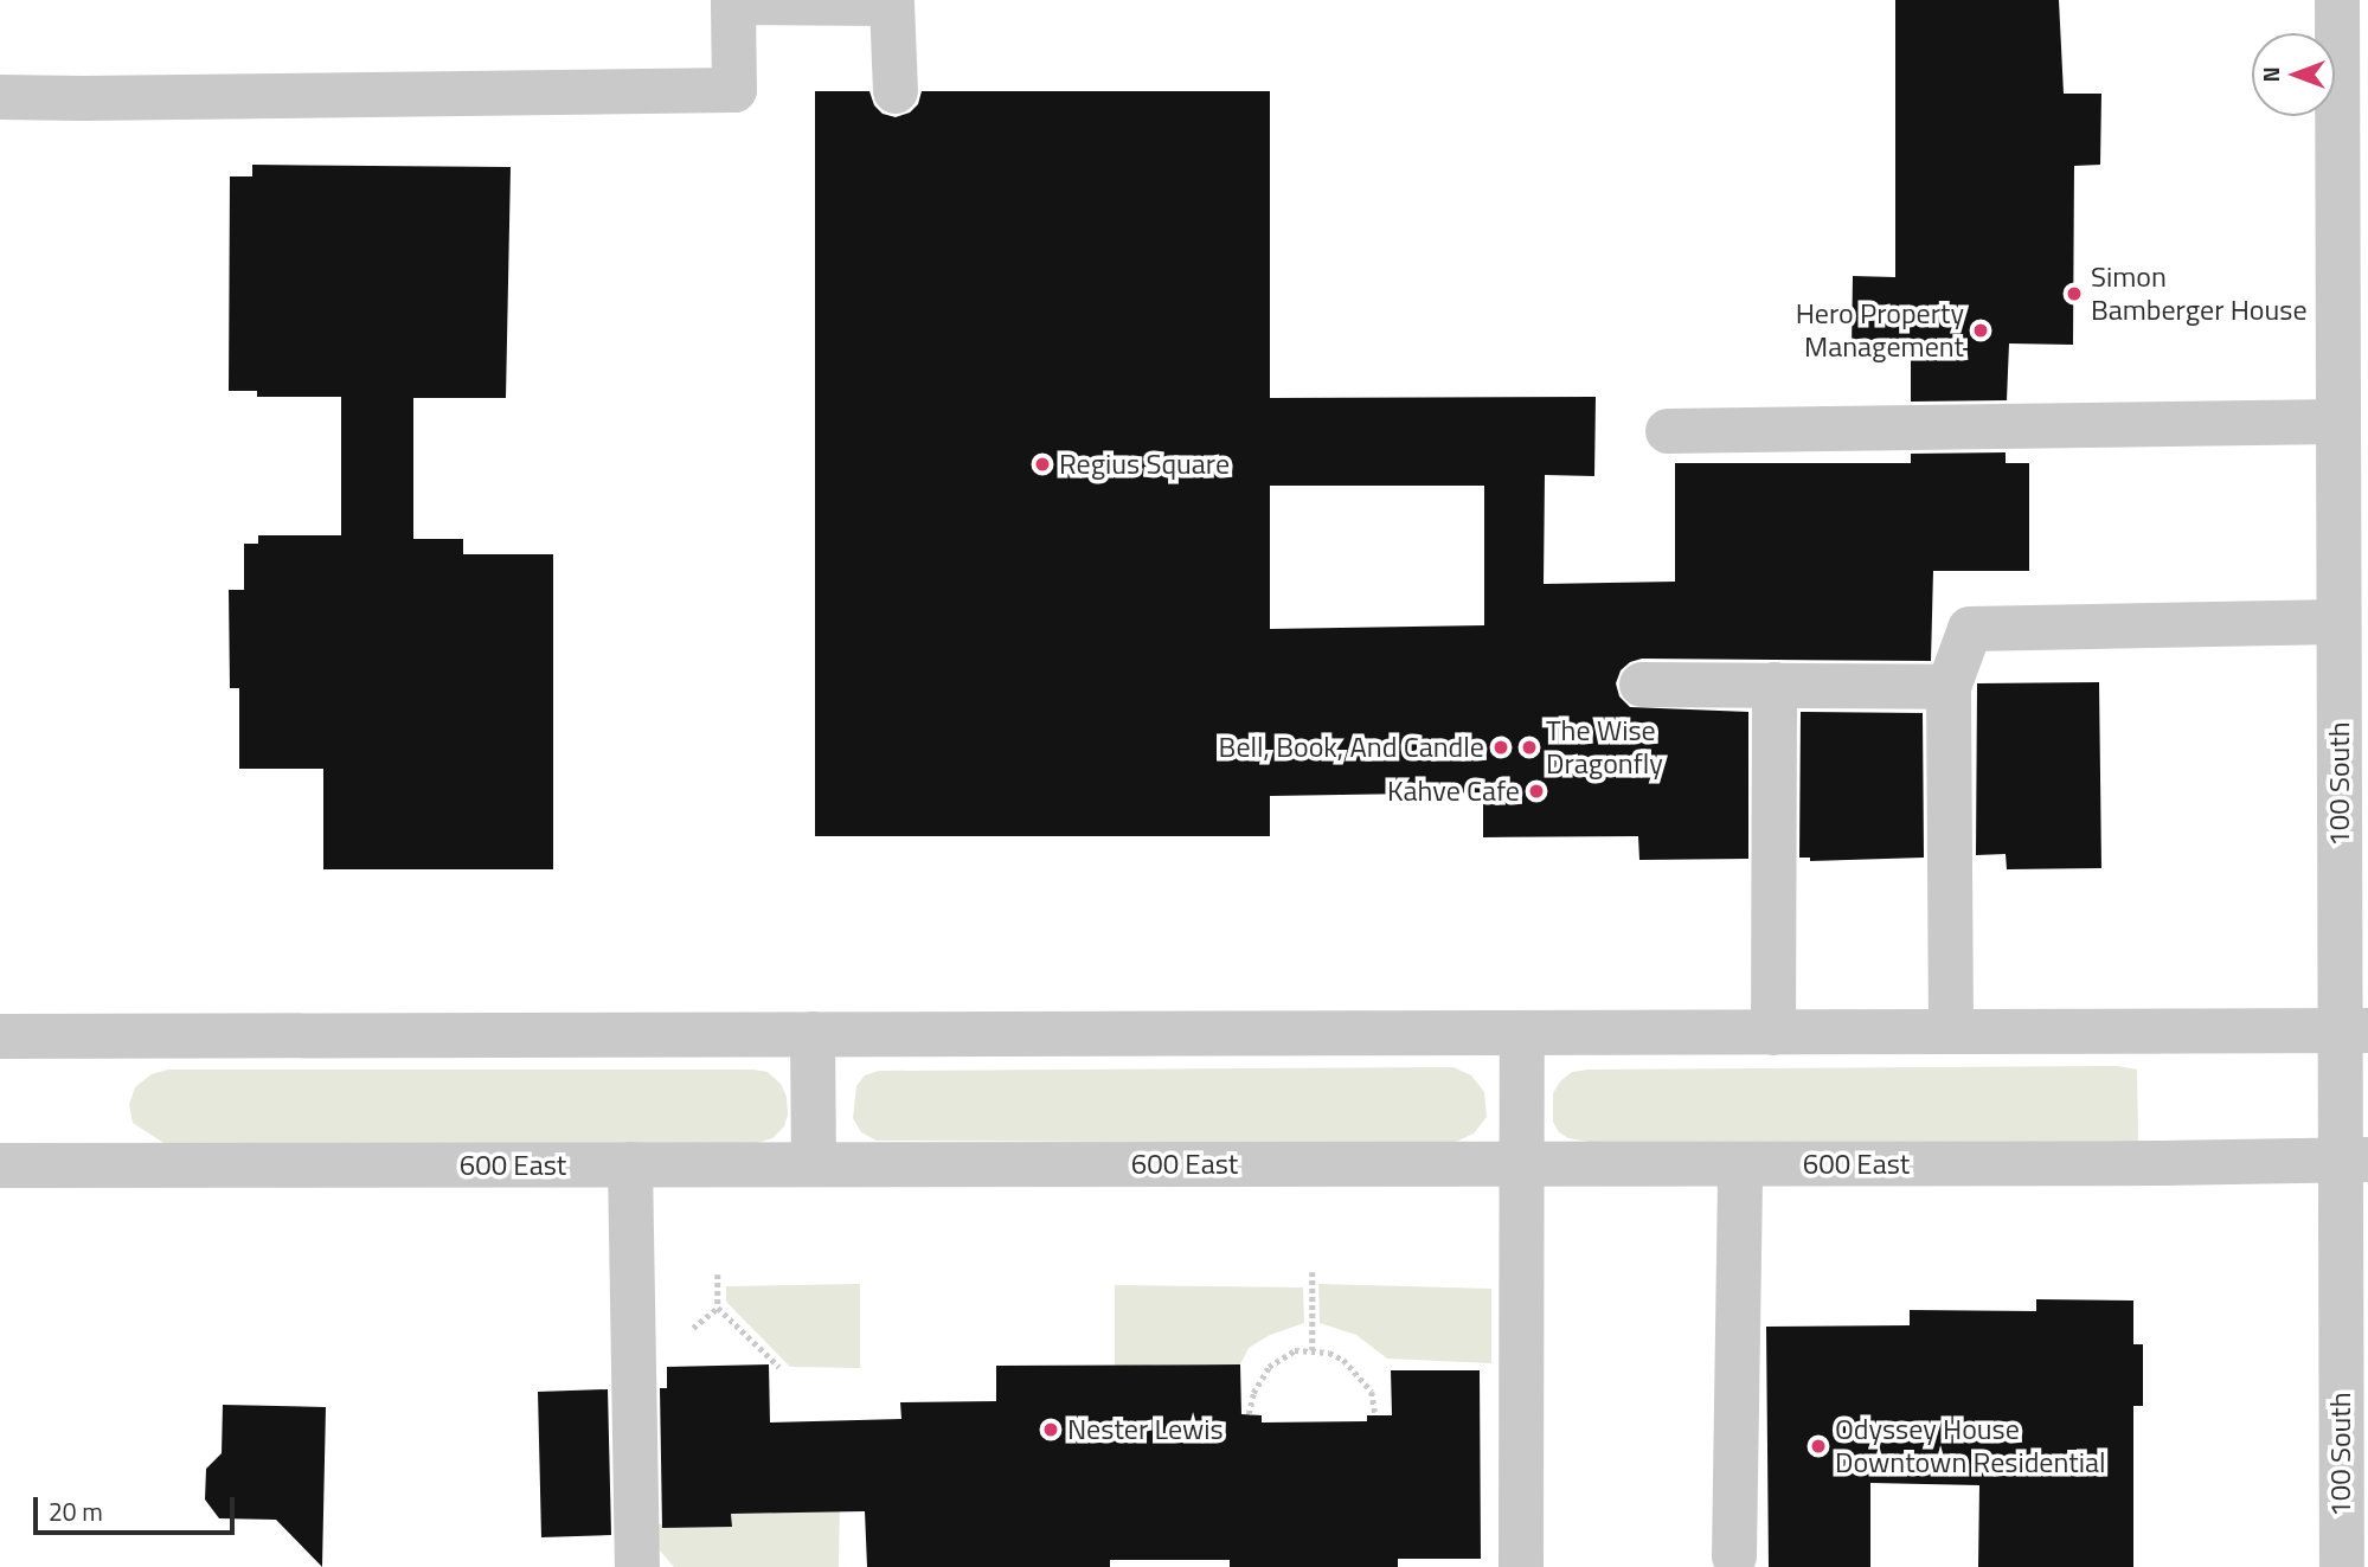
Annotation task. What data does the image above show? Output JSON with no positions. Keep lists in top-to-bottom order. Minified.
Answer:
{"streets":{"street":["100 South","600 East"]},"crossings":[["100 South","600 East"]],"places":["Simon Bamberger House","Hero Property Management","Regius Square","Bell, Book, And Candle","The Wise Dragonfly","Kahve Cafe","Nester Lewis","Odyssey House Downtown Residential"],"scale_bar":"20 m","north":"left"}
